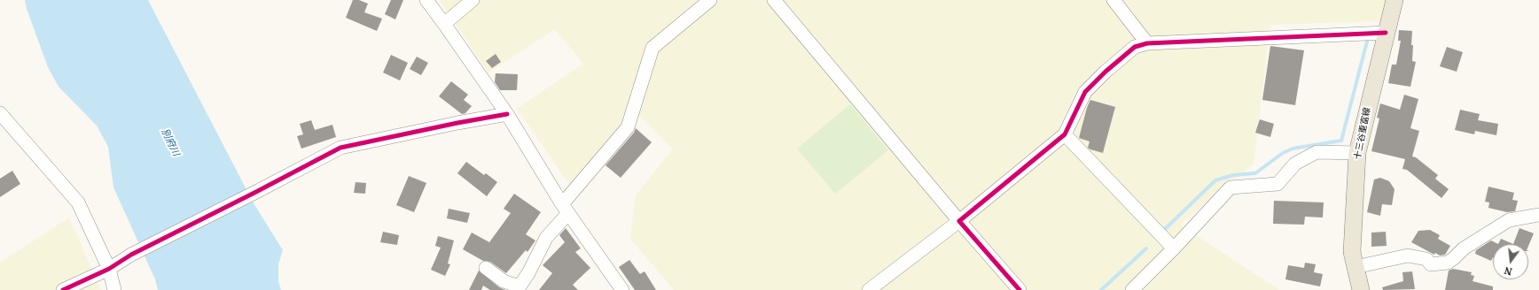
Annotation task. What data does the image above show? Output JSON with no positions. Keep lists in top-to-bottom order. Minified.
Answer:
{"streets":{"main road":["十三谷重富線"]},"water":["別府川"],"north":"bottom"}
